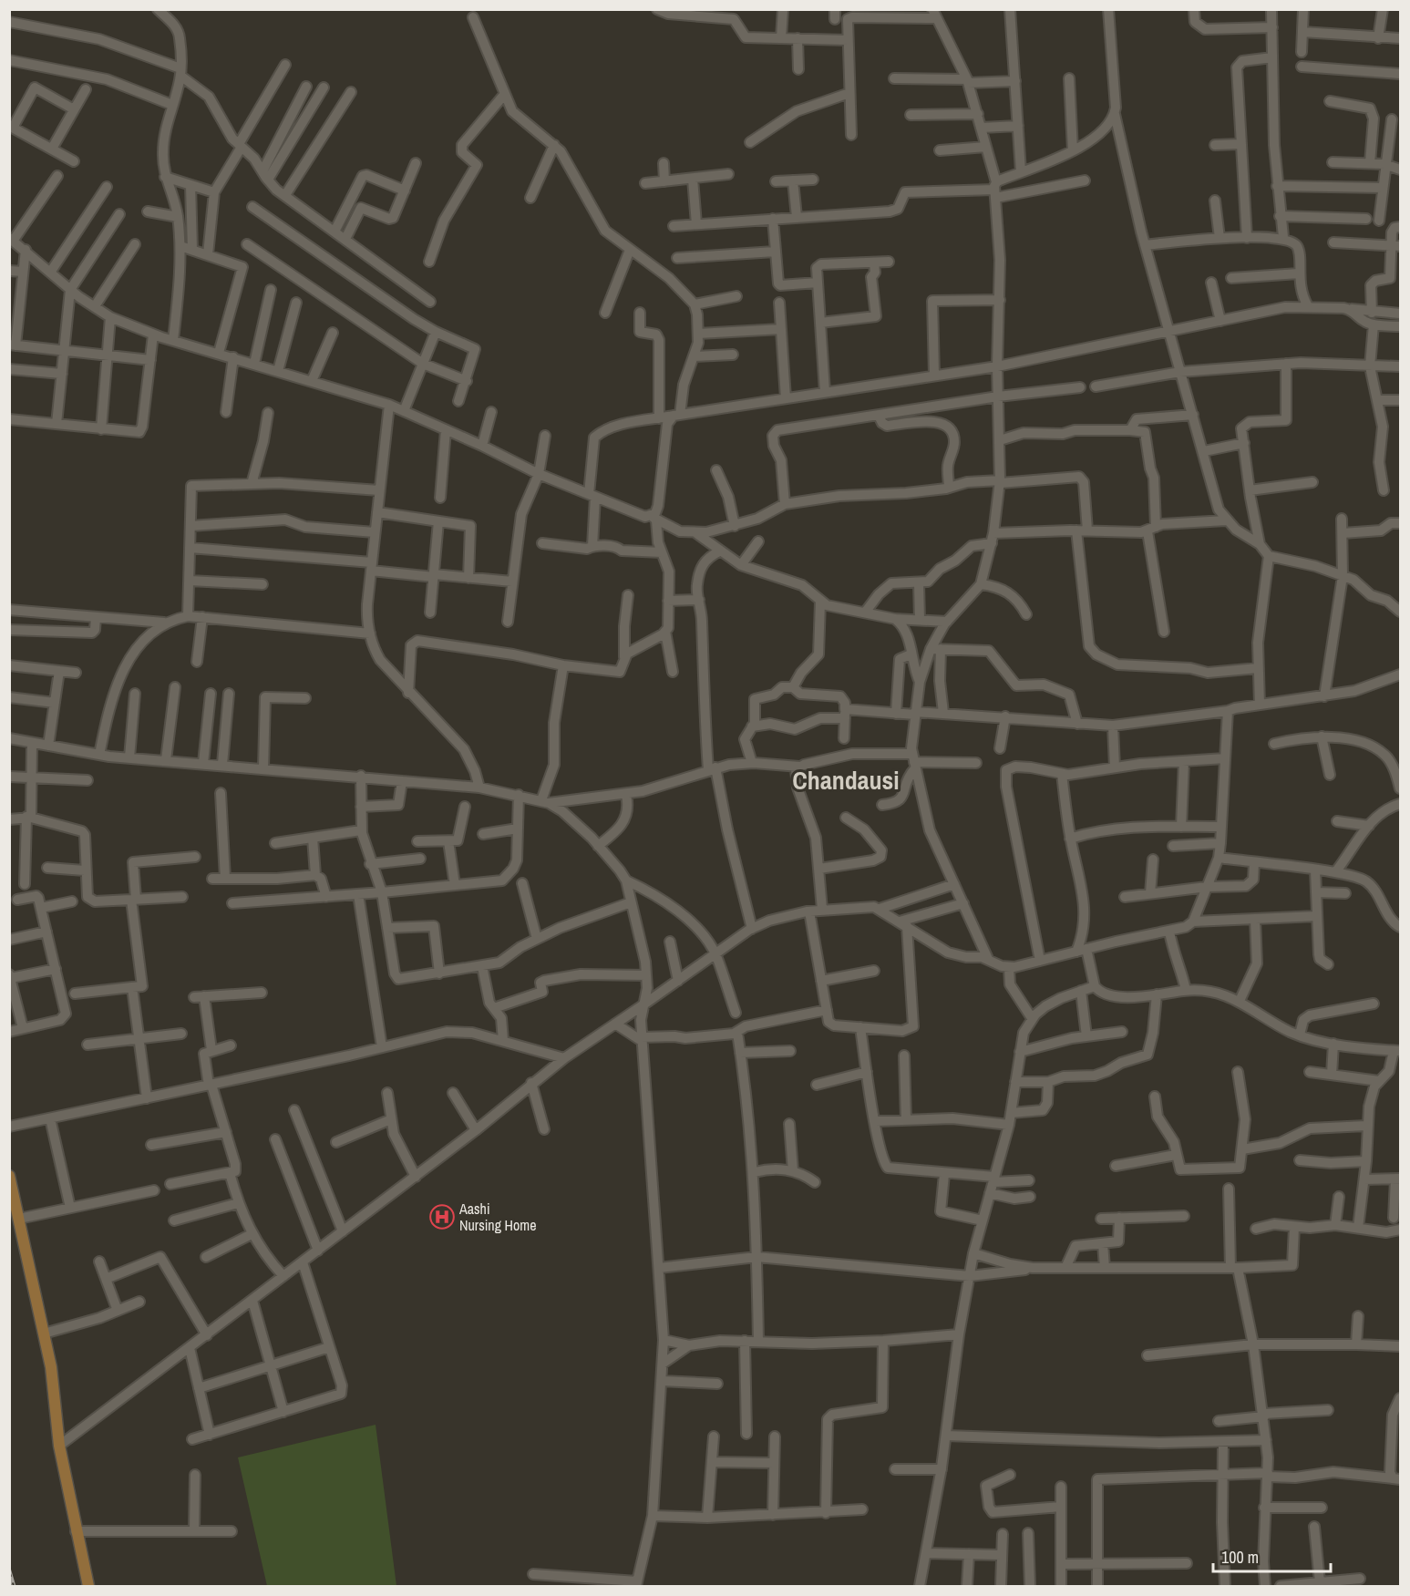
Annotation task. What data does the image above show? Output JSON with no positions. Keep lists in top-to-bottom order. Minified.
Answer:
{"districts":["Chandausi"],"places":{"hospital":["Aashi Nursing Home"]},"scale_bar":"100 m"}
